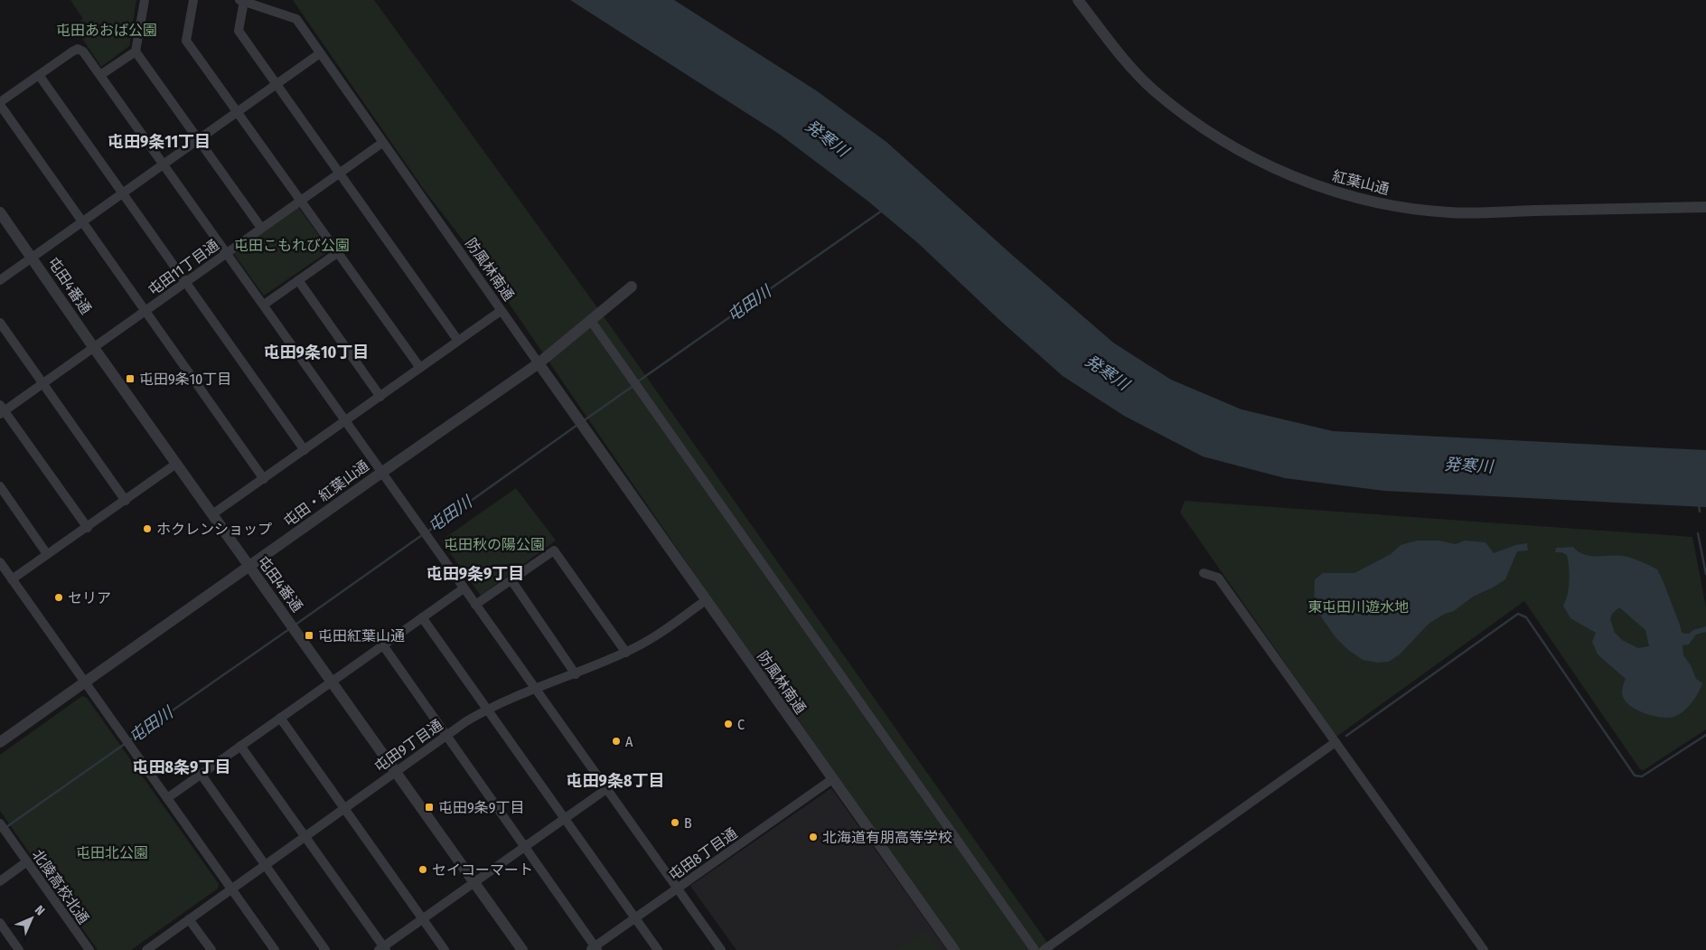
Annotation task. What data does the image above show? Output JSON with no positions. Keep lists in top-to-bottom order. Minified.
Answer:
{"streets":{"street":["紅葉山通","屯田11丁目通","防風林南通","屯田4番通","屯田・紅葉山通","屯田9丁目通","屯田8丁目通","北陵高校北通"]},"crossings":[["屯田11丁目通","防風林南通"],["屯田11丁目通","屯田4番通"],["防風林南通","屯田・紅葉山通"],["防風林南通","屯田9丁目通"],["防風林南通","屯田8丁目通"],["屯田4番通","屯田・紅葉山通"],["屯田4番通","屯田9丁目通"]],"districts":["屯田9条11丁目","屯田9条10丁目","屯田9条9丁目","屯田8条9丁目","屯田9条8丁目"],"water":["発寒川","屯田川"],"parks":["屯田あおば公園","屯田こもれび公園","屯田秋の陽公園","東屯田川遊水地","屯田北公園"],"places":{"transit":["屯田9条10丁目","屯田紅葉山通","屯田9条9丁目"],"other":["ホクレンショップ","セリア","C","A","B","北海道有朋高等学校","セイコーマート"]},"north":"top right"}
